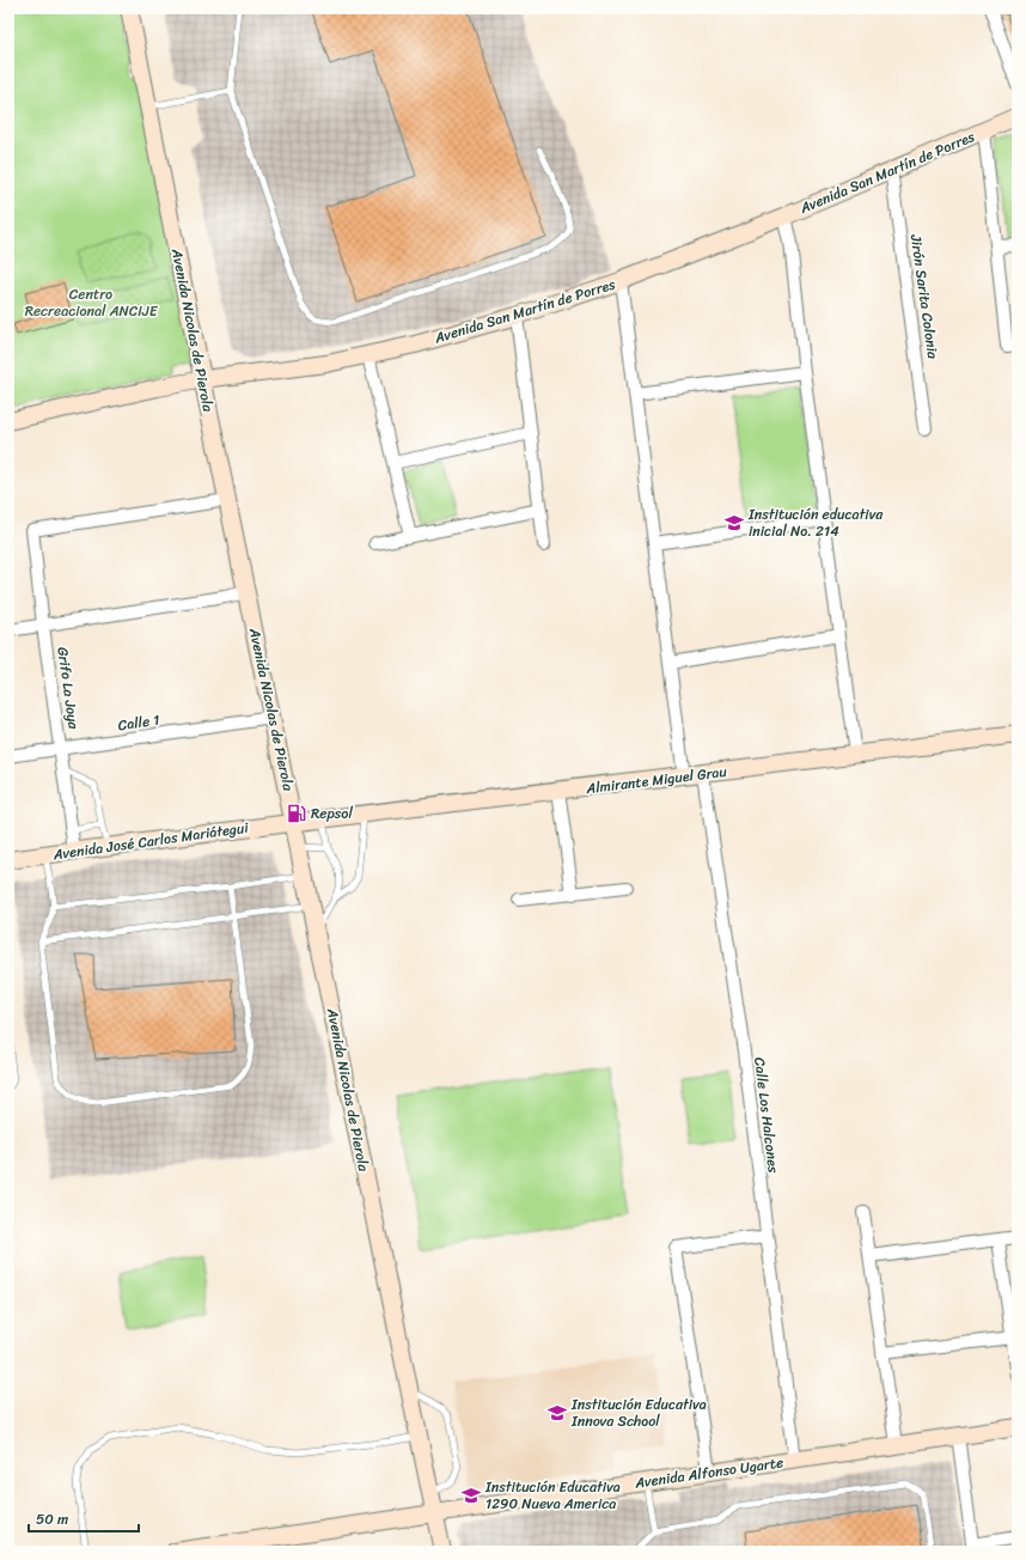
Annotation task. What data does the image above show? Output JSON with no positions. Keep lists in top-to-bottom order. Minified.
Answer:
{"streets":{"street":["Avenida San Martín de Porres","Jirón Sarita Colonia","Avenida Nicolas de Pierola","Grifo La Joya","Calle 1","Almirante Miguel Grau","Avenida José Carlos Mariátegui","Calle Los Halcones","Avenida Alfonso Ugarte"]},"crossings":[["Avenida San Martín de Porres","Jirón Sarita Colonia"],["Avenida San Martín de Porres","Avenida Nicolas de Pierola"],["Avenida Nicolas de Pierola","Grifo La Joya"],["Avenida Nicolas de Pierola","Calle 1"],["Avenida Nicolas de Pierola","Almirante Miguel Grau"],["Avenida Nicolas de Pierola","Avenida José Carlos Mariátegui"],["Avenida Nicolas de Pierola","Avenida Alfonso Ugarte"],["Grifo La Joya","Calle 1"],["Grifo La Joya","Avenida José Carlos Mariátegui"],["Almirante Miguel Grau","Avenida José Carlos Mariátegui"],["Almirante Miguel Grau","Calle Los Halcones"],["Calle Los Halcones","Avenida Alfonso Ugarte"]],"parks":["Centro Recreacional ANCIJE"],"places":{"school or university":["Institución educativa inicial No. 214","Institución Educativa Innova School","Institución Educativa 1290 Nueva America"],"fuel station":["Repsol"]},"scale_bar":"50 m"}
